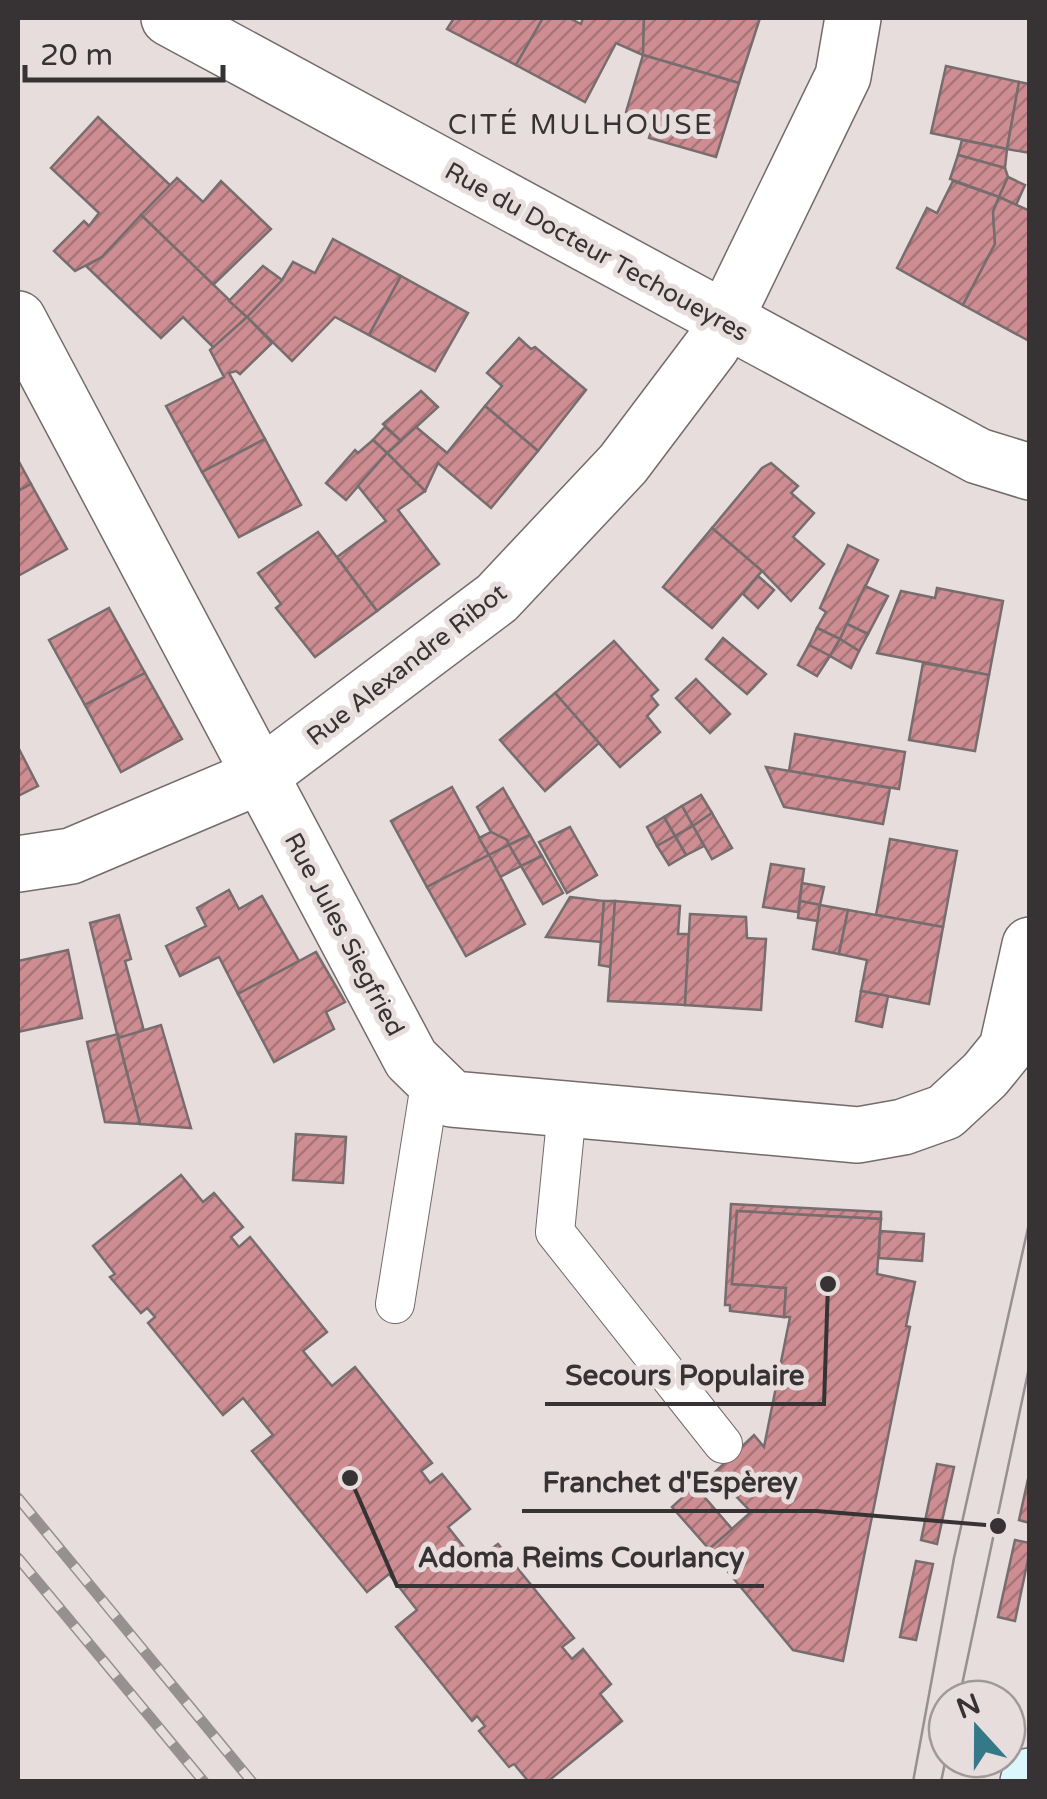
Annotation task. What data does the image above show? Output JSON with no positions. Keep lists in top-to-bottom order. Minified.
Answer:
{"streets":{"street":["Rue du Docteur Techoueyres","Rue Alexandre Ribot","Rue Jules Siegfried"]},"crossings":[["Rue du Docteur Techoueyres","Rue Alexandre Ribot"],["Rue Alexandre Ribot","Rue Jules Siegfried"]],"districts":["CITÉ MULHOUSE"],"places":["Secours Populaire","Adoma Reims Courlancy","Franchet d'Espèrey"],"scale_bar":"20 m","north":"top"}
